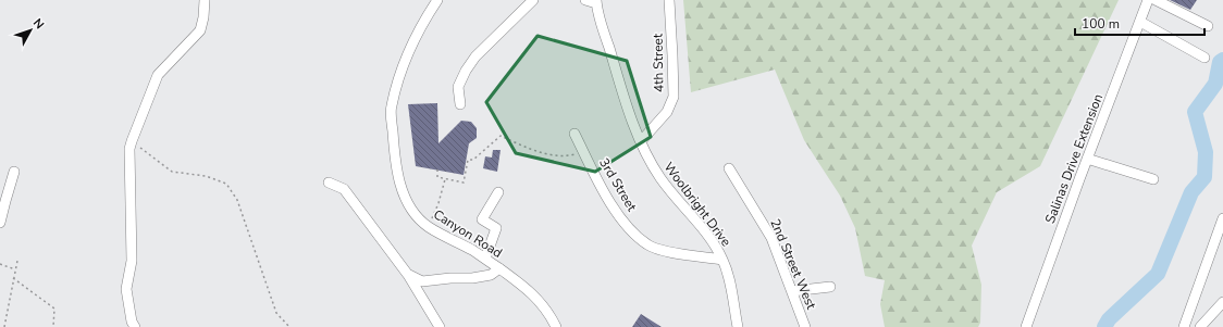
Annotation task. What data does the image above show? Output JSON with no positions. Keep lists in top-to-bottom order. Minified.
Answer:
{"streets":{"street":["4th Street","Salinas Drive Extension","3rd Street","Woolbright Drive","Canyon Road","2nd Street West"]},"crossings":[["4th Street","Woolbright Drive"],["3rd Street","Woolbright Drive"]],"scale_bar":"100 m","north":"top right"}
